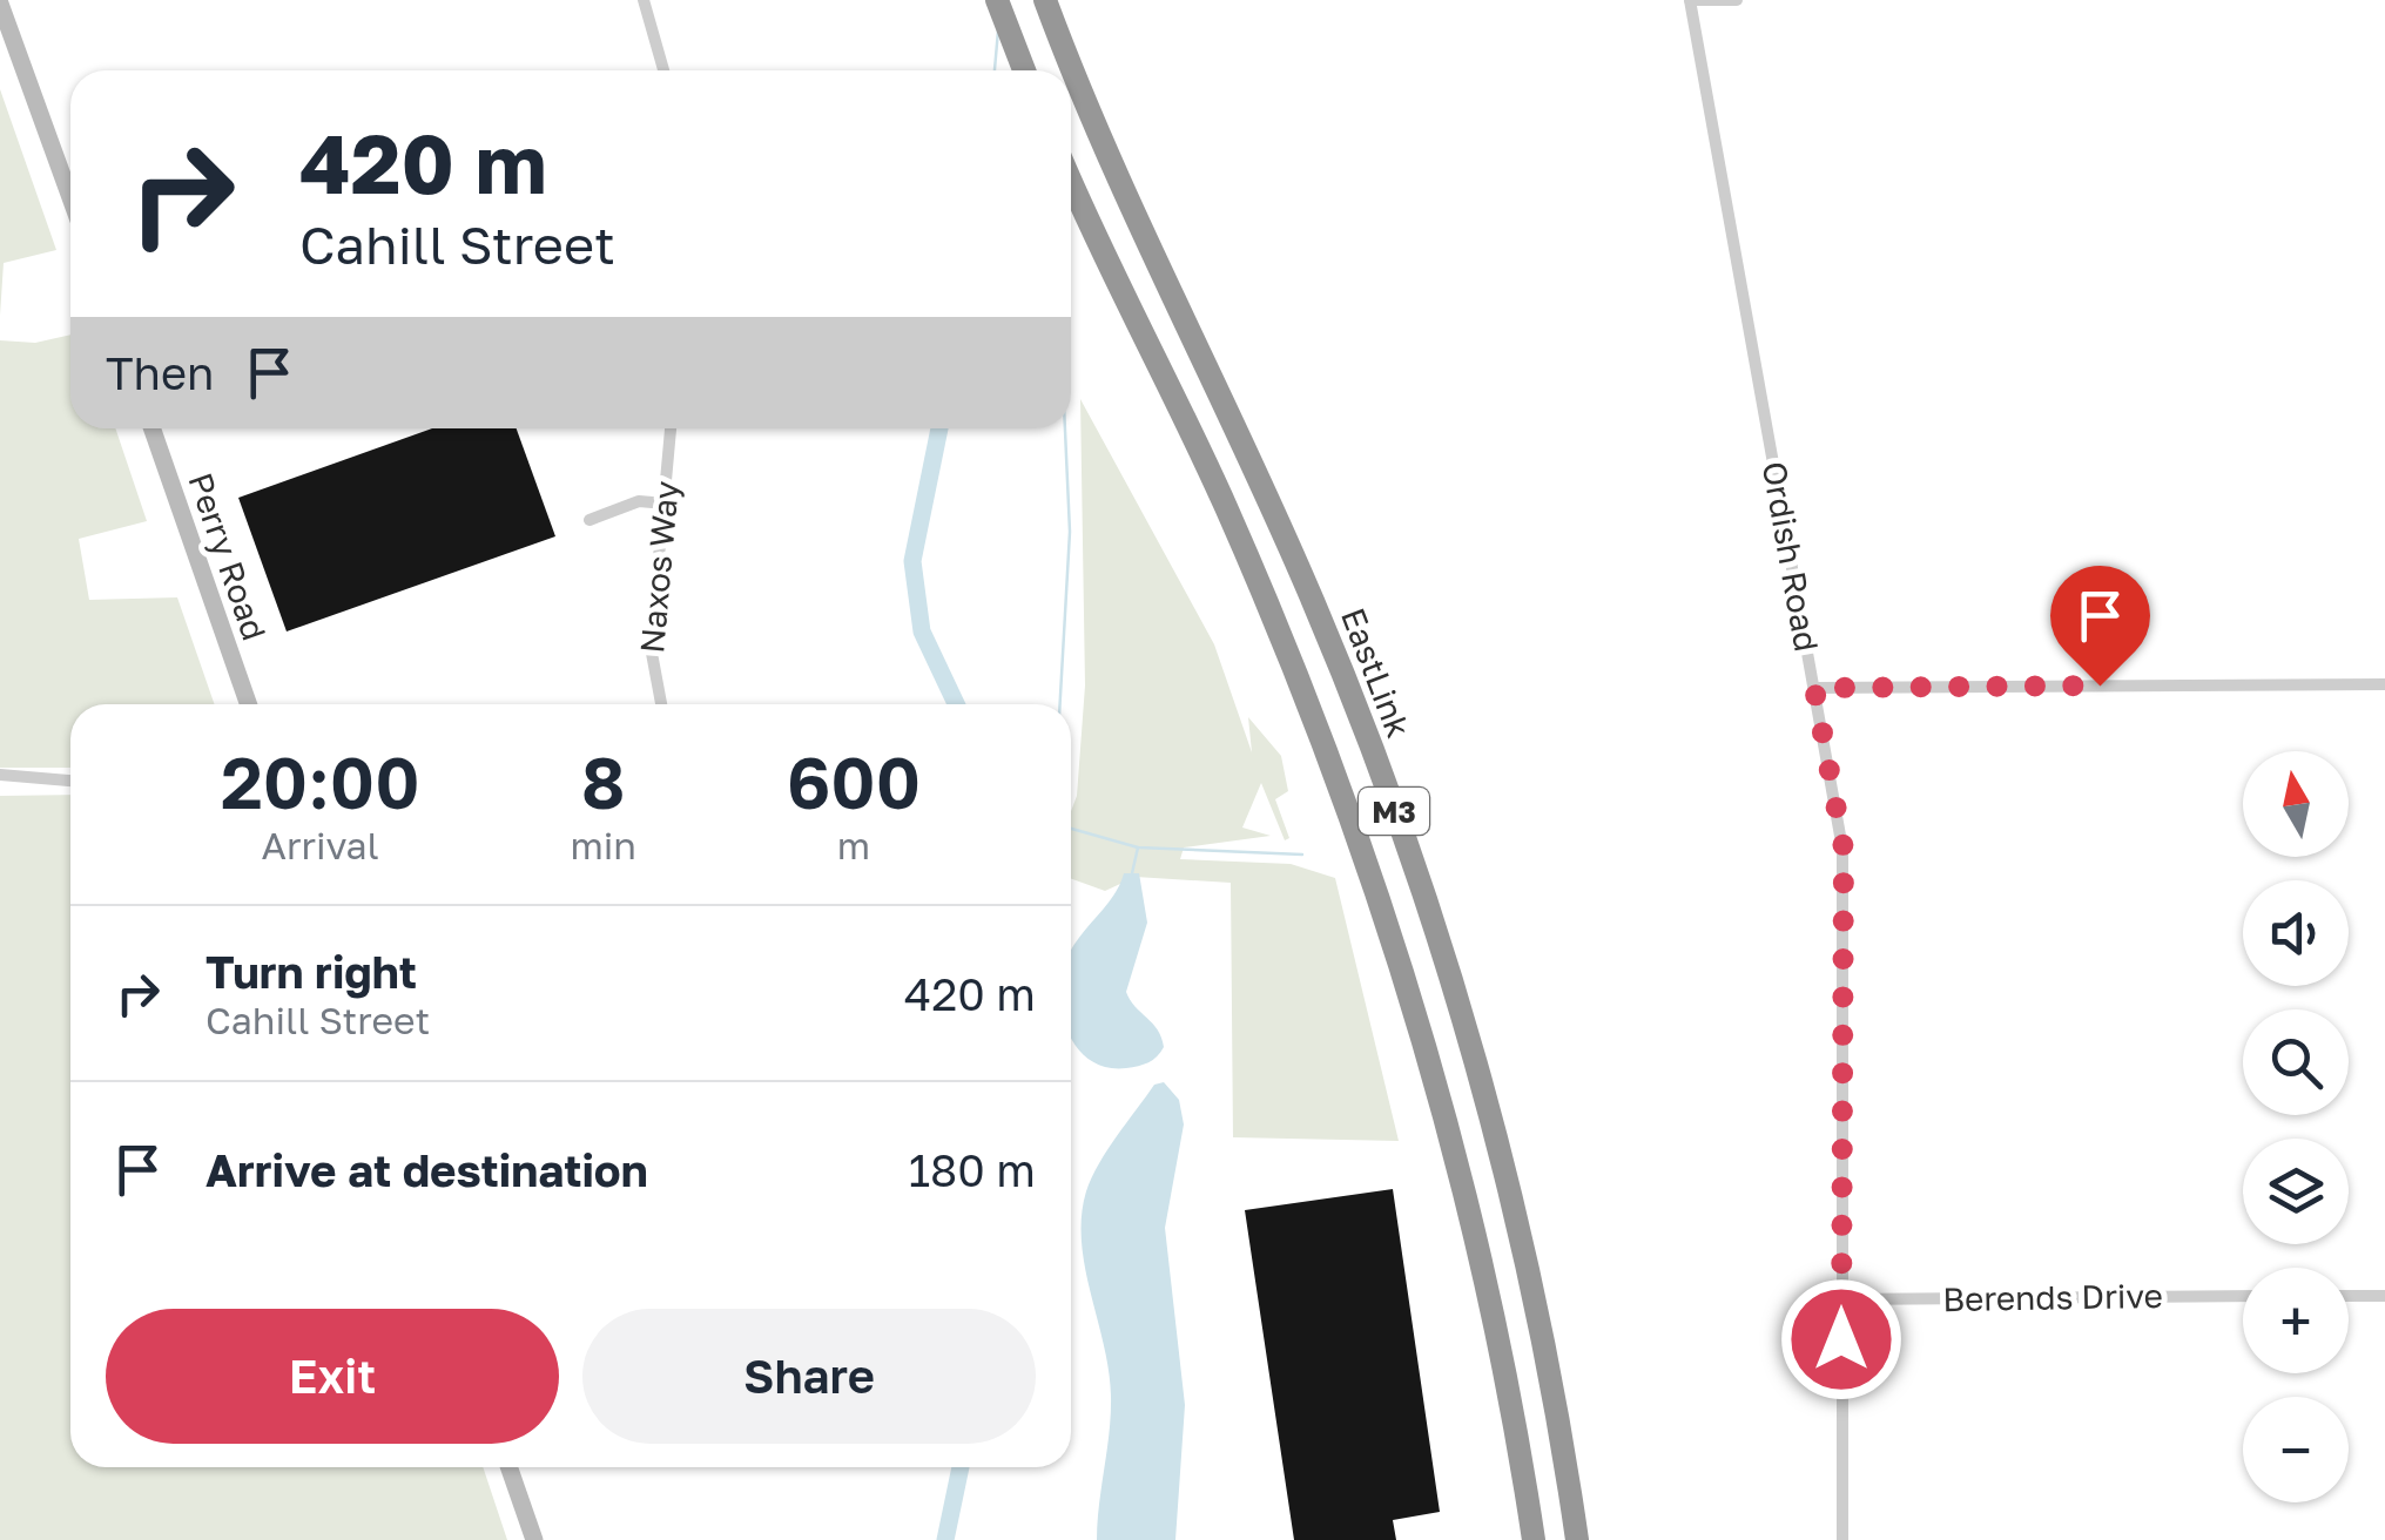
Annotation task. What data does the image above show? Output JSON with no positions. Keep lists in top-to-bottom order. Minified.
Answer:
{"streets":{"highway":["EastLink","M3"],"main road":["Perry Road"],"street":["Ordish Road","Naxos Way","Berends Drive"]},"crossings":[["Ordish Road","Berends Drive"]],"north":"top","page":{"turn":["420 m","Cahill Street"],"then":"Then","eta":["20:00","Arrival","8","min","600","m"],"map_buttons":["+","−"],"list":[{"name":"Turn right","note":"Cahill Street","value":"420 m"},{"name":"Arrive at destination","value":"180 m"}],"buttons":["Exit","Share"]}}
